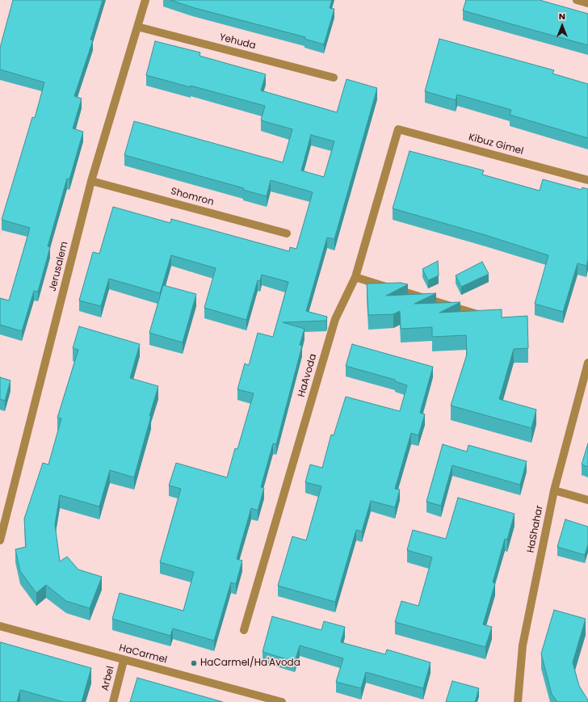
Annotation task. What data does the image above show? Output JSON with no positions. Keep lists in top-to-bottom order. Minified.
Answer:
{"streets":{"street":["Yehuda","Kibuz Gimel","Shomron","Jerusalem","HaAvoda","HaShahar","HaCarmel","Arbel"]},"crossings":[["Yehuda","Jerusalem"],["Kibuz Gimel","HaAvoda"],["Shomron","Jerusalem"],["HaCarmel","Arbel"]],"places":["HaCarmel/Ha'Avoda"],"north":"top"}
